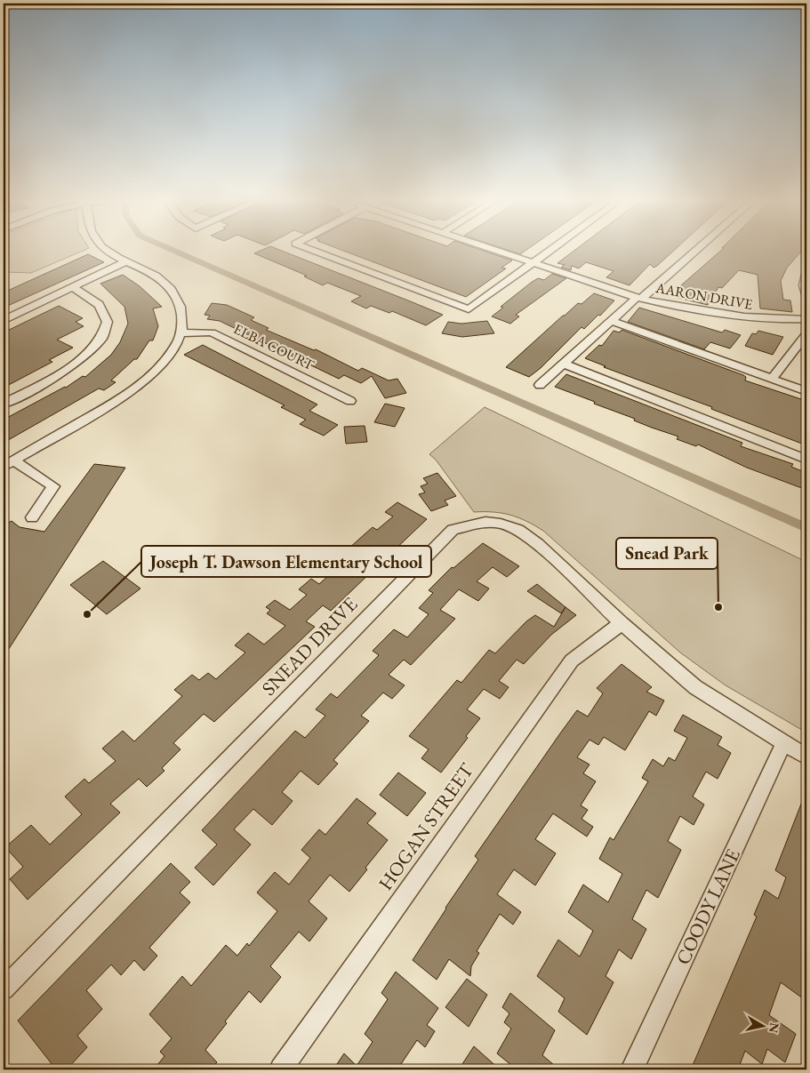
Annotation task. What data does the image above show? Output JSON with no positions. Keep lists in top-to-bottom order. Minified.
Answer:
{"streets":{"street":["AARON DRIVE","ELBA COURT","SNEAD DRIVE","HOGAN STREET","COODY LANE"]},"crossings":[["SNEAD DRIVE","HOGAN STREET"],["SNEAD DRIVE","COODY LANE"]],"places":["Snead Park","Joseph T. Dawson Elementary School"],"north":"right"}
